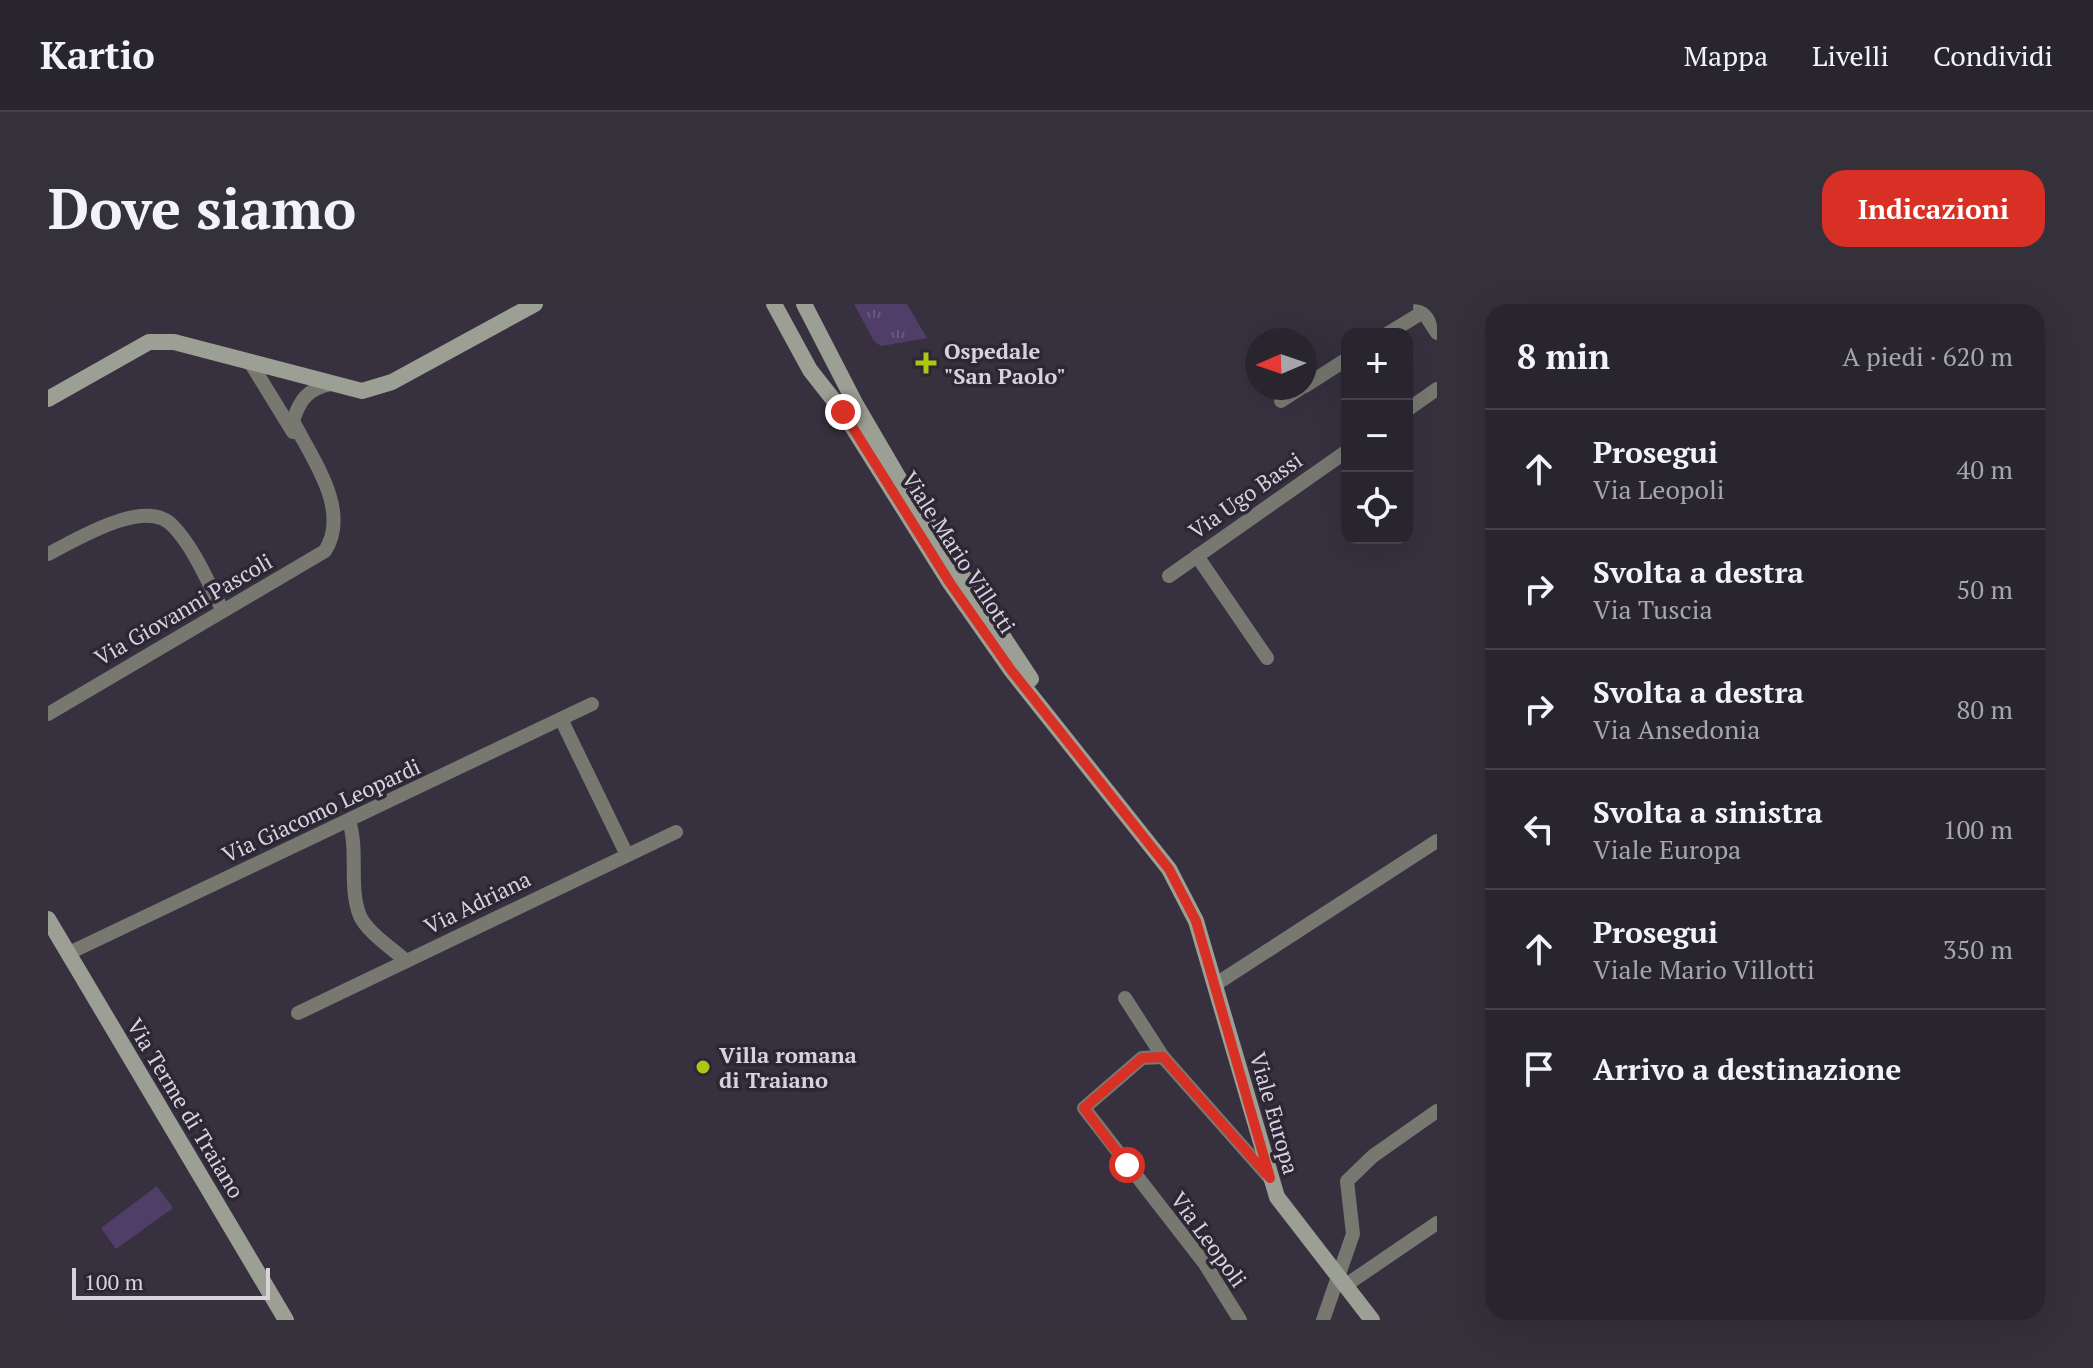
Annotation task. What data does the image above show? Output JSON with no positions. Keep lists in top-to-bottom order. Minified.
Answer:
{"streets":{"street":["Via Ugo Bassi","Viale Mario Villotti","Via Giovanni Pascoli","Via Giacomo Leopardi","Via Adriana","Via Terme di Traiano","Viale Europa","Via Leopoli"]},"crossings":[["Viale Mario Villotti","Viale Europa"],["Via Giacomo Leopardi","Via Terme di Traiano"]],"places":{"health":["Ospedale \"San Paolo\""],"other":["Villa romana di Traiano"]},"scale_bar":"100 m","north":"left","page":{"header":"Kartio","nav":["Mappa","Livelli","Condividi"],"buttons":"Indicazioni","title":"Dove siamo","heading":["8 min","A piedi · 620 m"],"map_buttons":["+","−"],"list":[["Prosegui","Via Leopoli","40 m"],["Svolta a destra","Via Tuscia","50 m"],["Svolta a destra","Via Ansedonia","80 m"],["Svolta a sinistra","Viale Europa","100 m"],["Prosegui","Viale Mario Villotti","350 m"],"Arrivo a destinazione"],"scale":"100 m"}}
